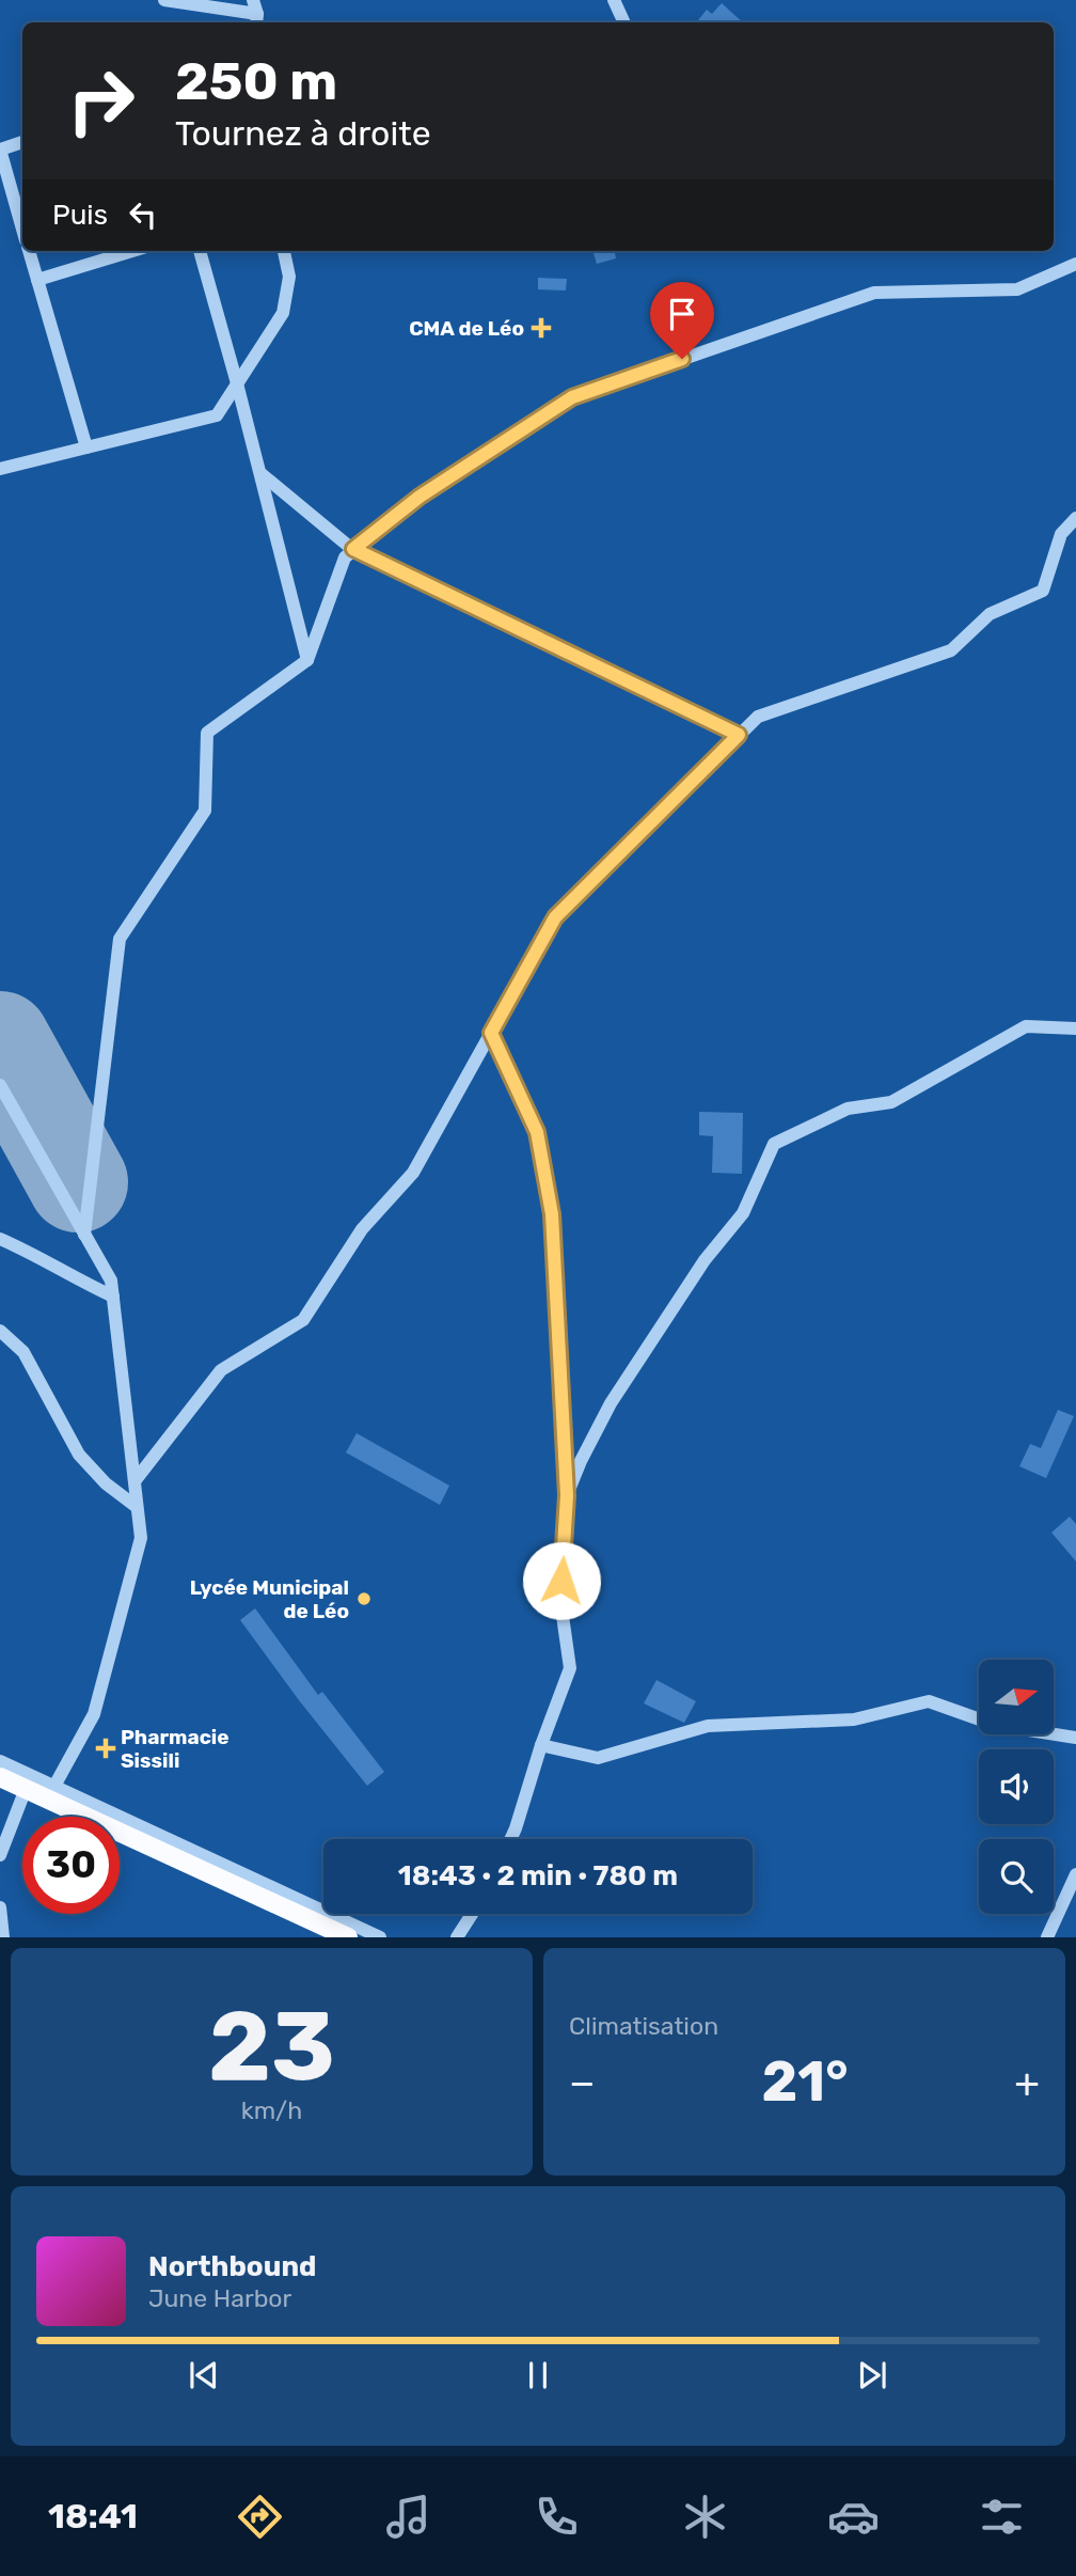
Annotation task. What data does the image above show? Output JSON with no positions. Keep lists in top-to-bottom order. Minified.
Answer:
{"places":{"health":["CMA de Léo","Pharmacie Sissili"],"other":["Lycée Municipal de Léo"]},"north":"right","page":{"turn":["250 m","Tournez à droite"],"then":"Puis","limit":"30","trip":"18:43 · 2 min · 780 m","tile":[["23","km/h"],"Climatisation"],"heat":["−","21°","+"],"song":["Northbound","June Harbor"],"tabs":"18:41"}}
